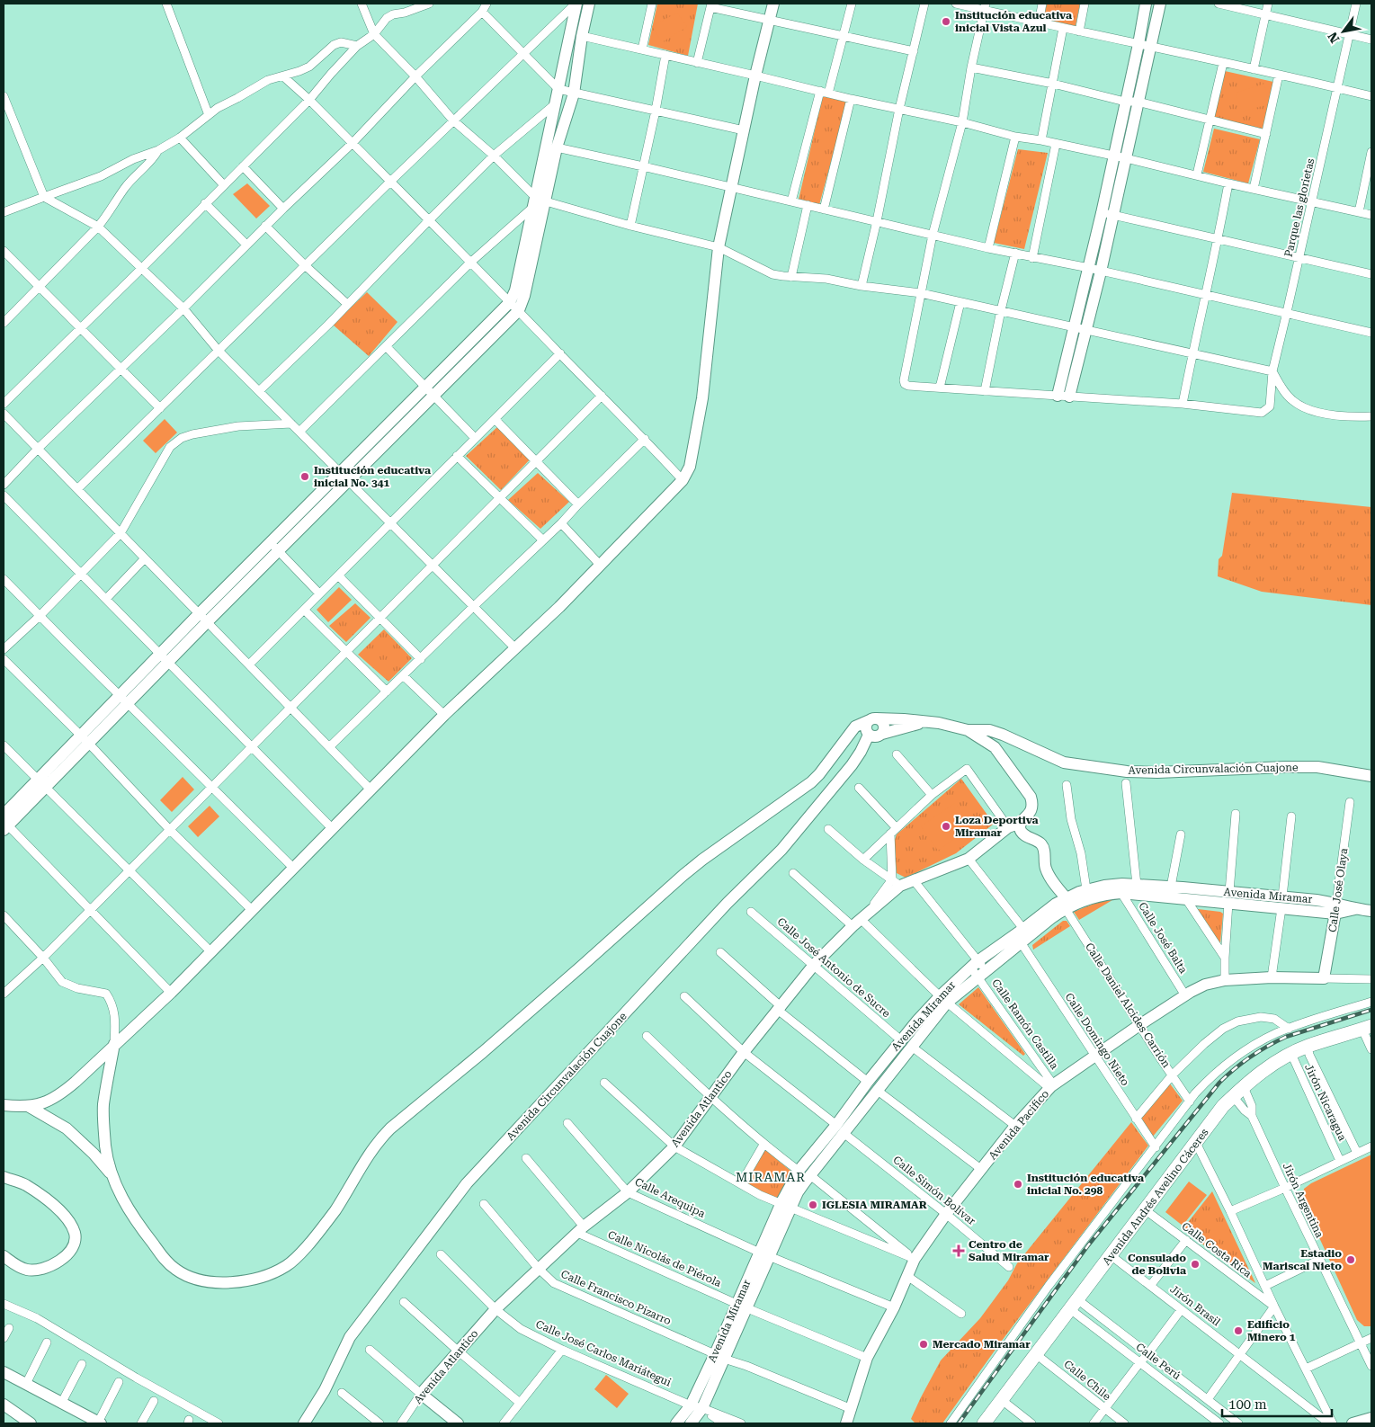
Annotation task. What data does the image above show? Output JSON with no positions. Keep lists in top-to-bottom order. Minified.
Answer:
{"streets":{"highway":["Avenida Andrés Avelino Cáceres"],"main road":["Avenida Circunvalación Cuajone","Calle José Olaya","Avenida Miramar","Calle Daniel Alcides Carrión","Avenida Atlantico","Avenida Pacifico"],"street":["Parque las glorietas","Calle José Balta","Calle José Antonio de Sucre","Calle Ramón Castilla","Calle Domingo Nieto","Jirón Nicaragua","Calle Simón Bolívar","Calle Arequipa","Jirón Argentina","Calle Costa Rica","Calle Nicolás de Piérola","Calle Francisco Pizarro","Jirón Brasil","Calle José Carlos Mariátegui","Calle Perú","Calle Chile"]},"crossings":[["Calle José Olaya","Avenida Miramar"],["Calle José Olaya","Avenida Pacifico"],["Avenida Miramar","Calle José Balta"],["Avenida Miramar","Calle José Antonio de Sucre"],["Avenida Miramar","Calle Daniel Alcides Carrión"],["Avenida Miramar","Calle Ramón Castilla"],["Avenida Miramar","Calle Domingo Nieto"],["Avenida Miramar","Calle Simón Bolívar"],["Avenida Miramar","Calle Arequipa"],["Avenida Miramar","Calle Nicolás de Piérola"],["Avenida Miramar","Calle Francisco Pizarro"],["Avenida Miramar","Calle José Carlos Mariátegui"],["Calle José Balta","Avenida Pacifico"],["Calle José Antonio de Sucre","Avenida Atlantico"],["Calle Daniel Alcides Carrión","Avenida Atlantico"],["Calle Daniel Alcides Carrión","Avenida Pacifico"],["Calle Ramón Castilla","Avenida Pacifico"],["Calle Domingo Nieto","Avenida Pacifico"],["Jirón Nicaragua","Avenida Andrés Avelino Cáceres"],["Avenida Atlantico","Calle Simón Bolívar"],["Avenida Atlantico","Calle Arequipa"],["Avenida Atlantico","Calle Nicolás de Piérola"],["Avenida Atlantico","Calle Francisco Pizarro"],["Avenida Atlantico","Calle José Carlos Mariátegui"],["Avenida Pacifico","Calle Simón Bolívar"],["Avenida Pacifico","Calle Arequipa"],["Avenida Pacifico","Calle Nicolás de Piérola"],["Avenida Pacifico","Calle Francisco Pizarro"],["Avenida Andrés Avelino Cáceres","Jirón Argentina"],["Avenida Andrés Avelino Cáceres","Calle Costa Rica"],["Avenida Andrés Avelino Cáceres","Jirón Brasil"],["Avenida Andrés Avelino Cáceres","Calle Perú"],["Avenida Andrés Avelino Cáceres","Calle Chile"]],"districts":["MIRAMAR"],"places":{"other":["Institución educativa inicial Vista Azul","Institución educativa inicial No. 341","Loza Deportiva Miramar","Institución educativa inicial No. 298","IGLESIA MIRAMAR","Estadio Mariscal Nieto","Consulado de Bolivia","Edificio Minero 1","Mercado Miramar"],"health":["Centro de Salud Miramar"]},"scale_bar":"100 m","north":"bottom left"}
